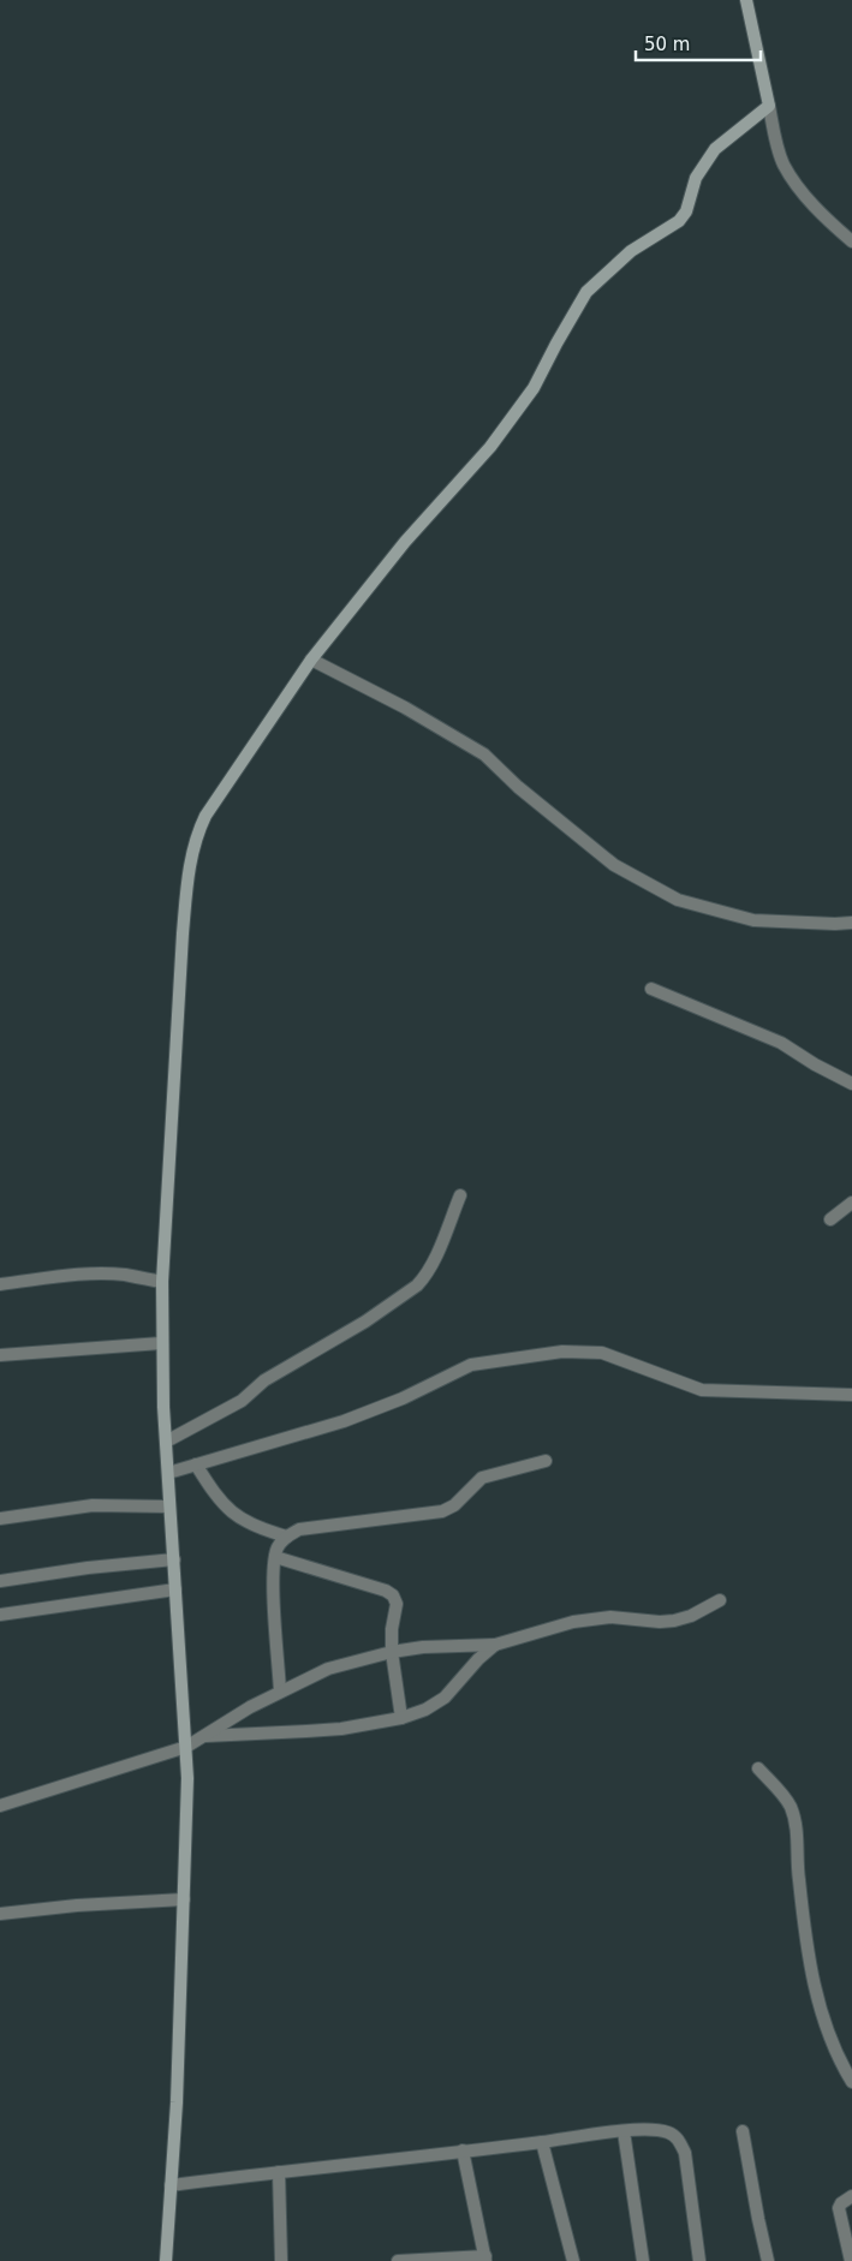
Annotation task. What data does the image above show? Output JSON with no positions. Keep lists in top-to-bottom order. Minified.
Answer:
{"scale_bar":"50 m"}
